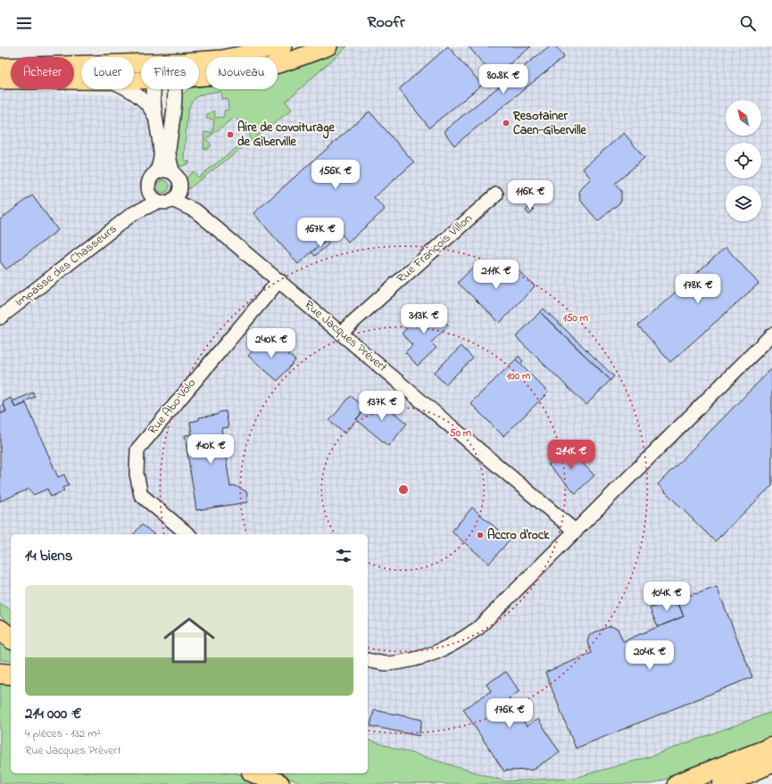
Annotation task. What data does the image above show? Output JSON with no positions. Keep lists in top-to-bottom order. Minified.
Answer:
{"streets":{"street":["Rue François Villon","Impasse des Chasseurs","Rue Jacques Prévert","Rue Abo Volo"]},"crossings":[["Rue François Villon","Rue Jacques Prévert"],["Impasse des Chasseurs","Rue Jacques Prévert"],["Rue Jacques Prévert","Rue Abo Volo"]],"places":["Resotainer Caen-Giberville","Aire de covoiturage de Giberville","Accro d'rock"],"north":"top left","page":{"header":"Roofr","chip":["Acheter","Louer","Filtres","Nouveau"],"price":["80.8K €","156K €","116K €","167K €","211K €","178K €","313K €","240K €","137K €","140K €","214K €","104K €","204K €","176K €"],"heading":"14 biens","list":[{"name":"214 000 €","note":"4 pièces · 132 m² · Rue Jacques Prévert"}]},"rings":["150 m","100 m","50 m"]}
